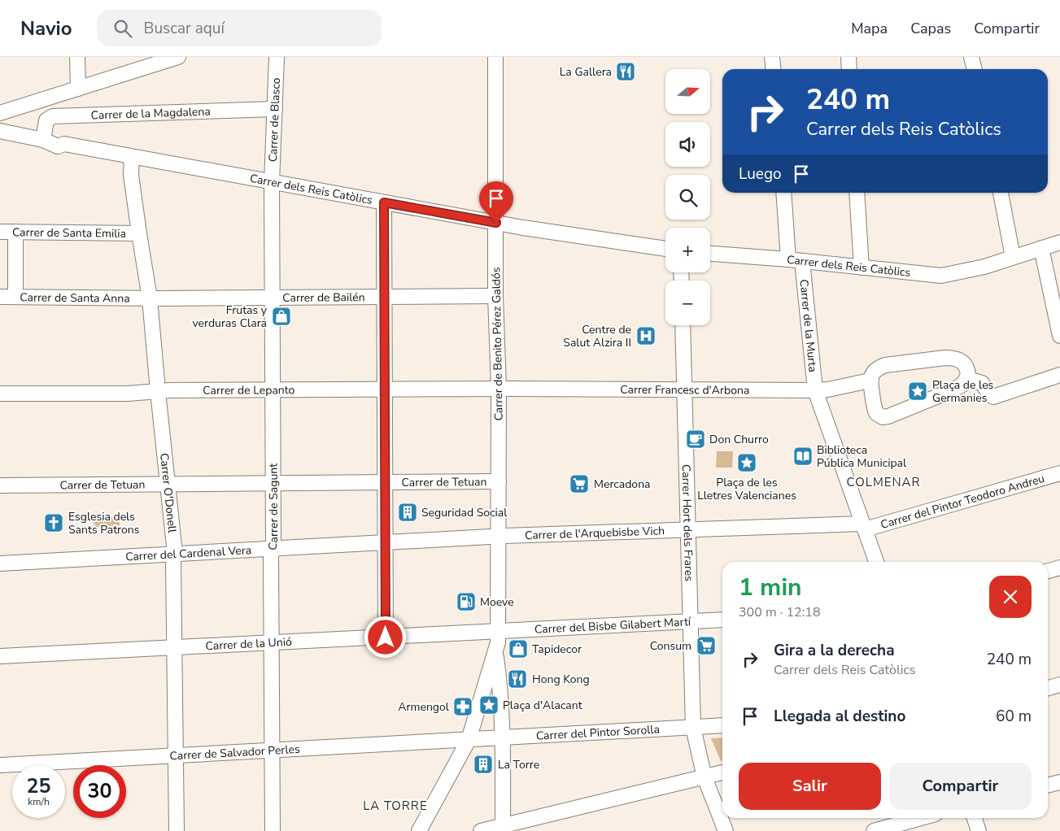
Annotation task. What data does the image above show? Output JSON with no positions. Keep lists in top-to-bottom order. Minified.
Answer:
{"streets":{"street":["Carrer de la Magdalena","Carrer de Blasco","Carrer dels Reis Catòlics","Carrer de Santa Emilia","Carrer de Santa Anna","Carrer de Bailén","Carrer de la Murta","Carrer de Benito Pérez Galdós","Carrer Francesc d'Arbona","Carrer de Lepanto","Carrer de Tetuan","Carrer O'Donell","Carrer del Pintor Teodoro Andreu","Carrer de Sagunt","Carrer Hort dels Frares","Carrer de l'Arquebisbe Vich","Carrer del Cardenal Vera","Carrer del Bisbe Gilabert Martí","Carrer de la Unió","Carrer del Pintor Sorolla","Carrer de Salvador Perles"]},"crossings":[["Carrer de la Magdalena","Carrer de Blasco"],["Carrer de la Magdalena","Carrer dels Reis Catòlics"],["Carrer de Blasco","Carrer dels Reis Catòlics"],["Carrer de Blasco","Carrer de Sagunt"],["Carrer dels Reis Catòlics","Carrer de la Murta"],["Carrer dels Reis Catòlics","Carrer de Benito Pérez Galdós"],["Carrer dels Reis Catòlics","Carrer O'Donell"],["Carrer dels Reis Catòlics","Carrer de Sagunt"],["Carrer de Santa Emilia","Carrer O'Donell"],["Carrer de Santa Anna","Carrer de Bailén"],["Carrer de Santa Anna","Carrer O'Donell"],["Carrer de Bailén","Carrer de Benito Pérez Galdós"],["Carrer de Bailén","Carrer O'Donell"],["Carrer de Bailén","Carrer de Sagunt"],["Carrer de la Murta","Carrer Francesc d'Arbona"],["Carrer de la Murta","Carrer del Pintor Teodoro Andreu"],["Carrer de la Murta","Carrer de l'Arquebisbe Vich"],["Carrer de Benito Pérez Galdós","Carrer Francesc d'Arbona"],["Carrer de Benito Pérez Galdós","Carrer de Lepanto"],["Carrer de Benito Pérez Galdós","Carrer de Tetuan"],["Carrer de Benito Pérez Galdós","Carrer de l'Arquebisbe Vich"],["Carrer de Benito Pérez Galdós","Carrer del Cardenal Vera"],["Carrer de Benito Pérez Galdós","Carrer del Bisbe Gilabert Martí"],["Carrer de Benito Pérez Galdós","Carrer de la Unió"],["Carrer Francesc d'Arbona","Carrer de Lepanto"],["Carrer Francesc d'Arbona","Carrer Hort dels Frares"],["Carrer de Lepanto","Carrer O'Donell"],["Carrer de Lepanto","Carrer de Sagunt"],["Carrer de Tetuan","Carrer O'Donell"],["Carrer de Tetuan","Carrer de Sagunt"],["Carrer O'Donell","Carrer del Cardenal Vera"],["Carrer O'Donell","Carrer de la Unió"],["Carrer O'Donell","Carrer de Salvador Perles"],["Carrer del Pintor Teodoro Andreu","Carrer de l'Arquebisbe Vich"],["Carrer de Sagunt","Carrer del Cardenal Vera"],["Carrer de Sagunt","Carrer de la Unió"],["Carrer de Sagunt","Carrer de Salvador Perles"],["Carrer Hort dels Frares","Carrer de l'Arquebisbe Vich"],["Carrer Hort dels Frares","Carrer del Bisbe Gilabert Martí"],["Carrer Hort dels Frares","Carrer del Pintor Sorolla"],["Carrer de l'Arquebisbe Vich","Carrer del Cardenal Vera"],["Carrer del Bisbe Gilabert Martí","Carrer de la Unió"]],"districts":["COLMENAR","LA TORRE"],"places":{"restaurant":["La Gallera","Hong Kong"],"shop":["Frutas y verduras Clara","Tapidecor"],"hospital":["Centre de Salut Alzira II"],"place":["Plaça de les Germanies","Plaça de les Lletres Valencianes","Plaça d'Alacant"],"cafe":["Don Churro"],"library":["Biblioteca Pública Municipal"],"supermarket":["Mercadona","Consum"],"building":["Seguridad Social","La Torre"],"church":["Esglesia dels Sants Patrons"],"fuel station":["Moeve"],"pharmacy":["Armengol"]},"north":"right","page":{"header":"Navio","search":"Buscar aquí","nav":["Mapa","Capas","Compartir"],"map_buttons":["+","−"],"turn":["240 m","Carrer dels Reis Catòlics"],"then":"Luego","heading":["1 min","300 m · 12:18"],"list":[{"name":"Gira a la derecha","note":"Carrer dels Reis Catòlics","value":"240 m"},{"name":"Llegada al destino","value":"60 m"}],"buttons":["Salir","Compartir"],"speed":"25 km/h","limit":"30"}}
